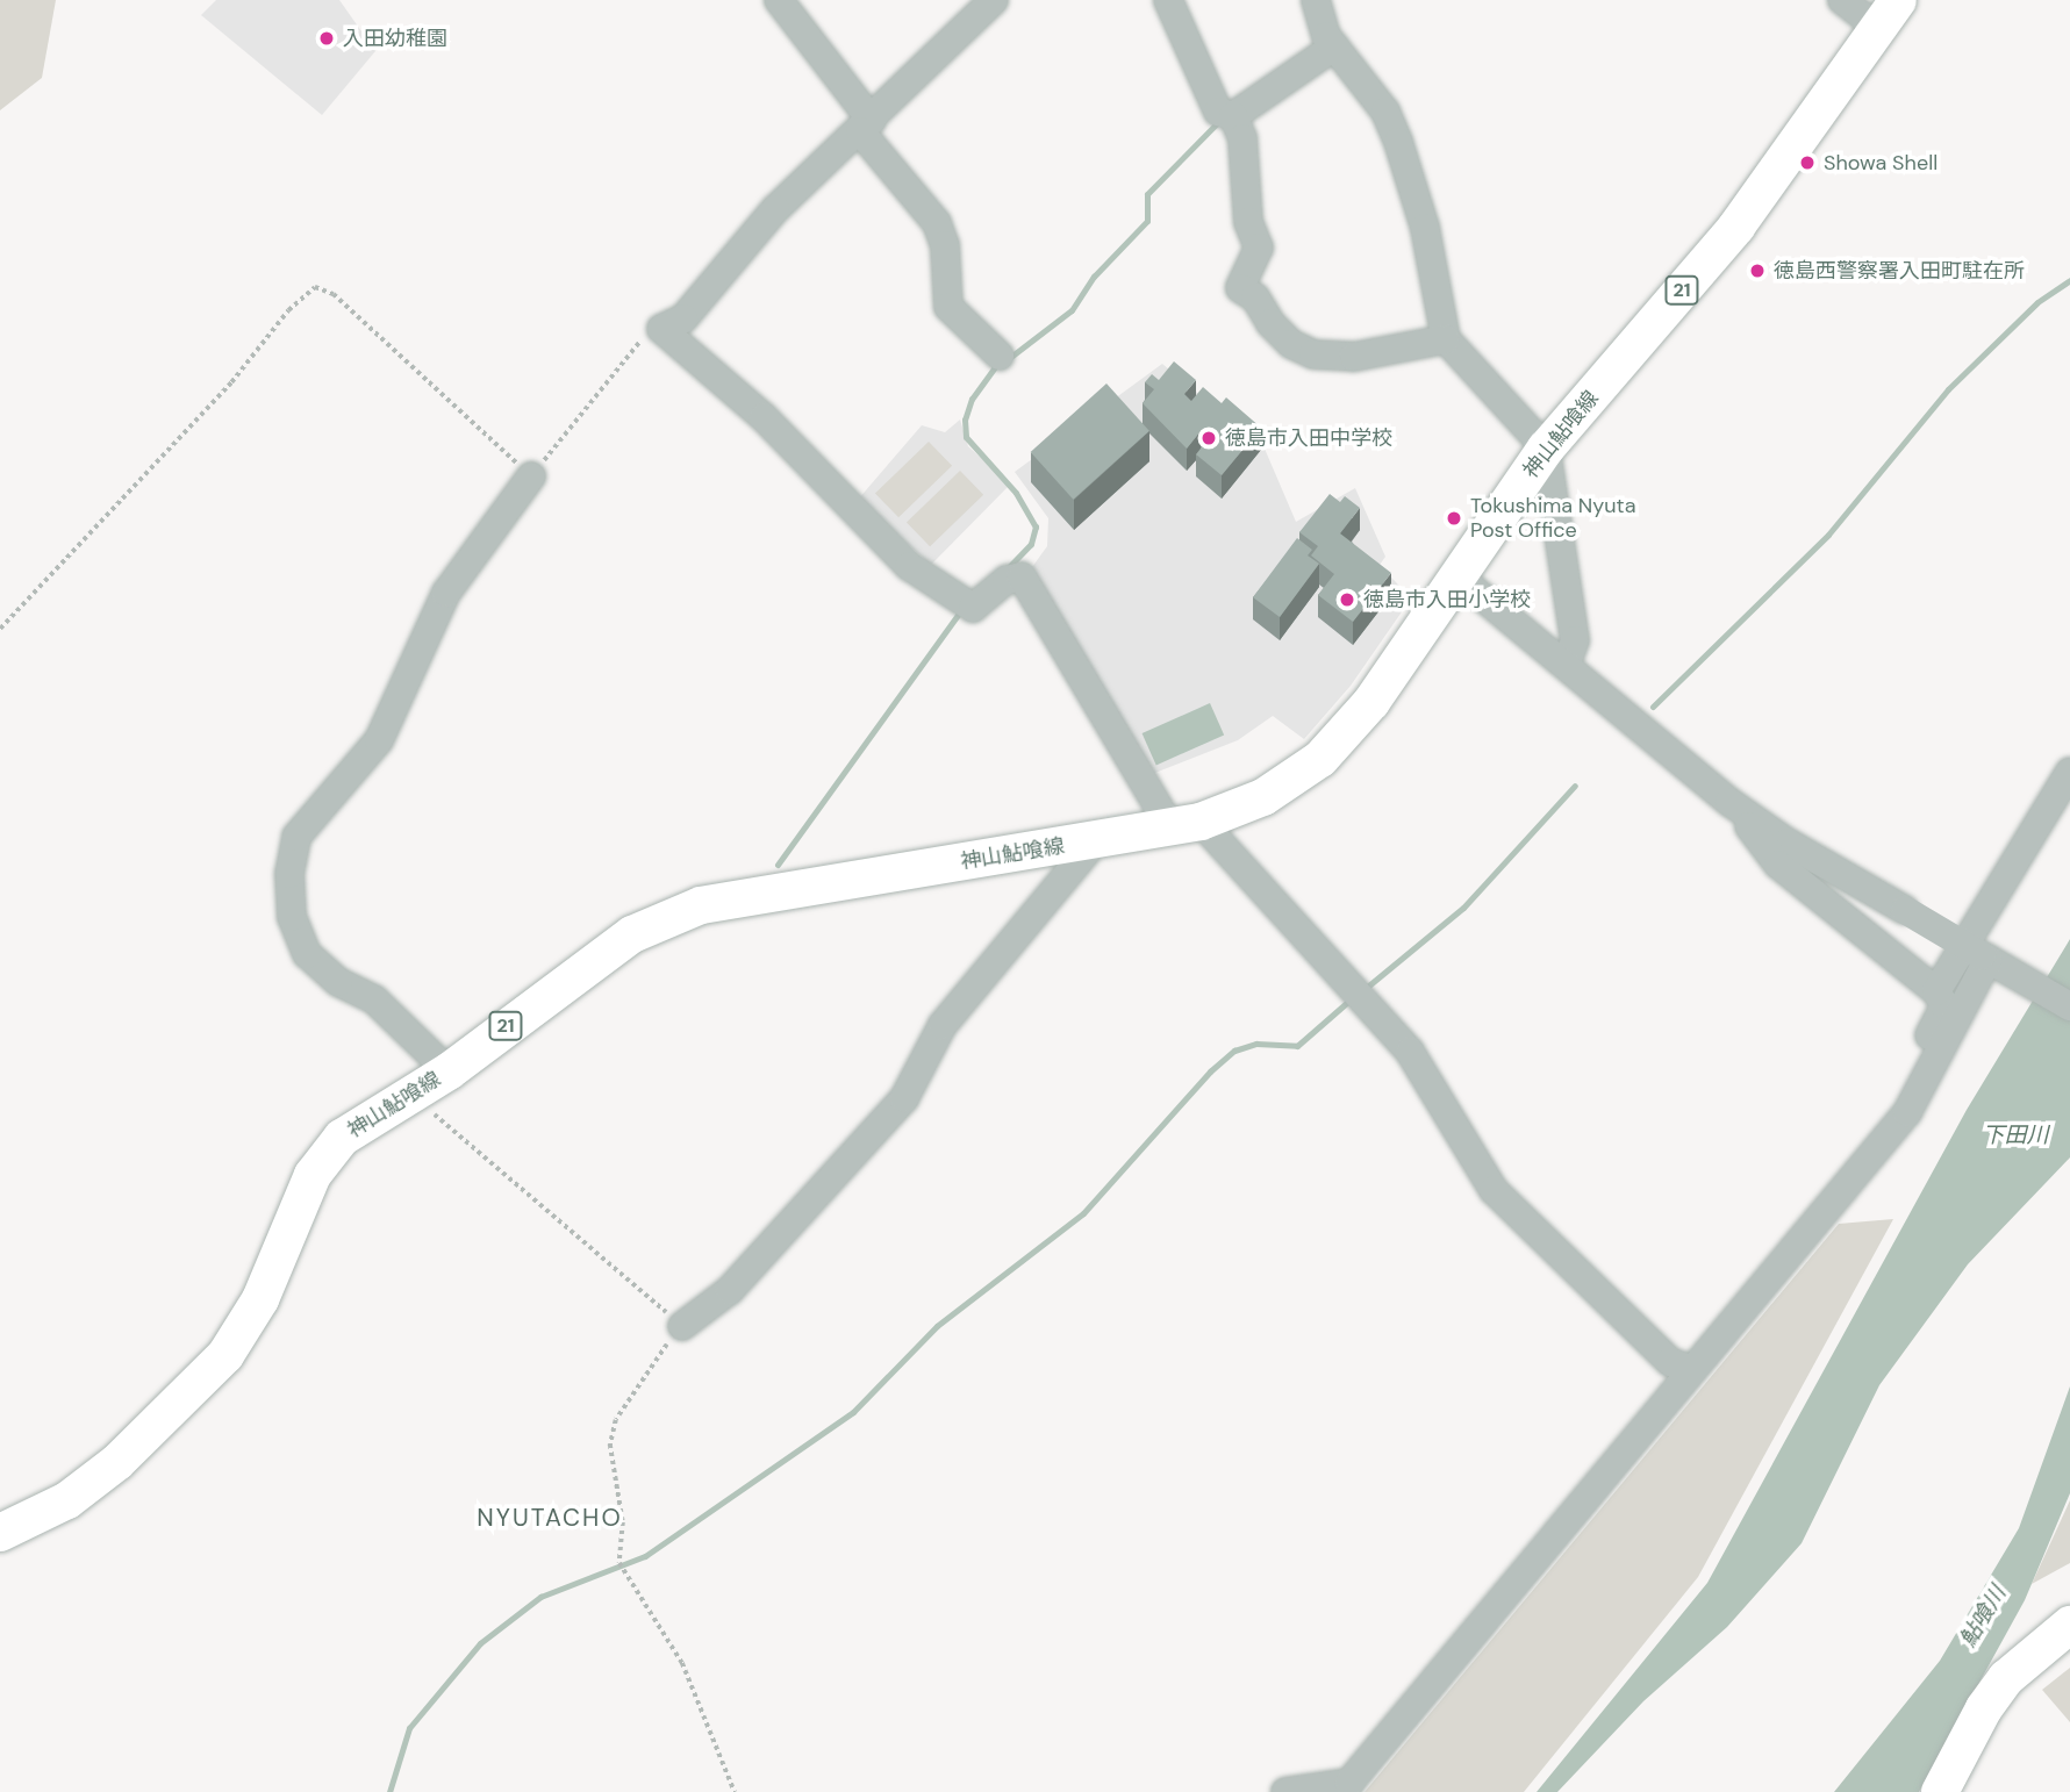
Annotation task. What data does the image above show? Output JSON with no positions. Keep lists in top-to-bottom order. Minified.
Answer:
{"streets":{"main road":["21","神山鮎喰線"]},"districts":["NYUTACHO"],"water":["下田川","鮎喰川"],"places":["入田幼稚園","Showa Shell","徳島西警察署入田町駐在所","徳島市入田中学校","Tokushima Nyuta Post Office","徳島市入田小学校"]}
